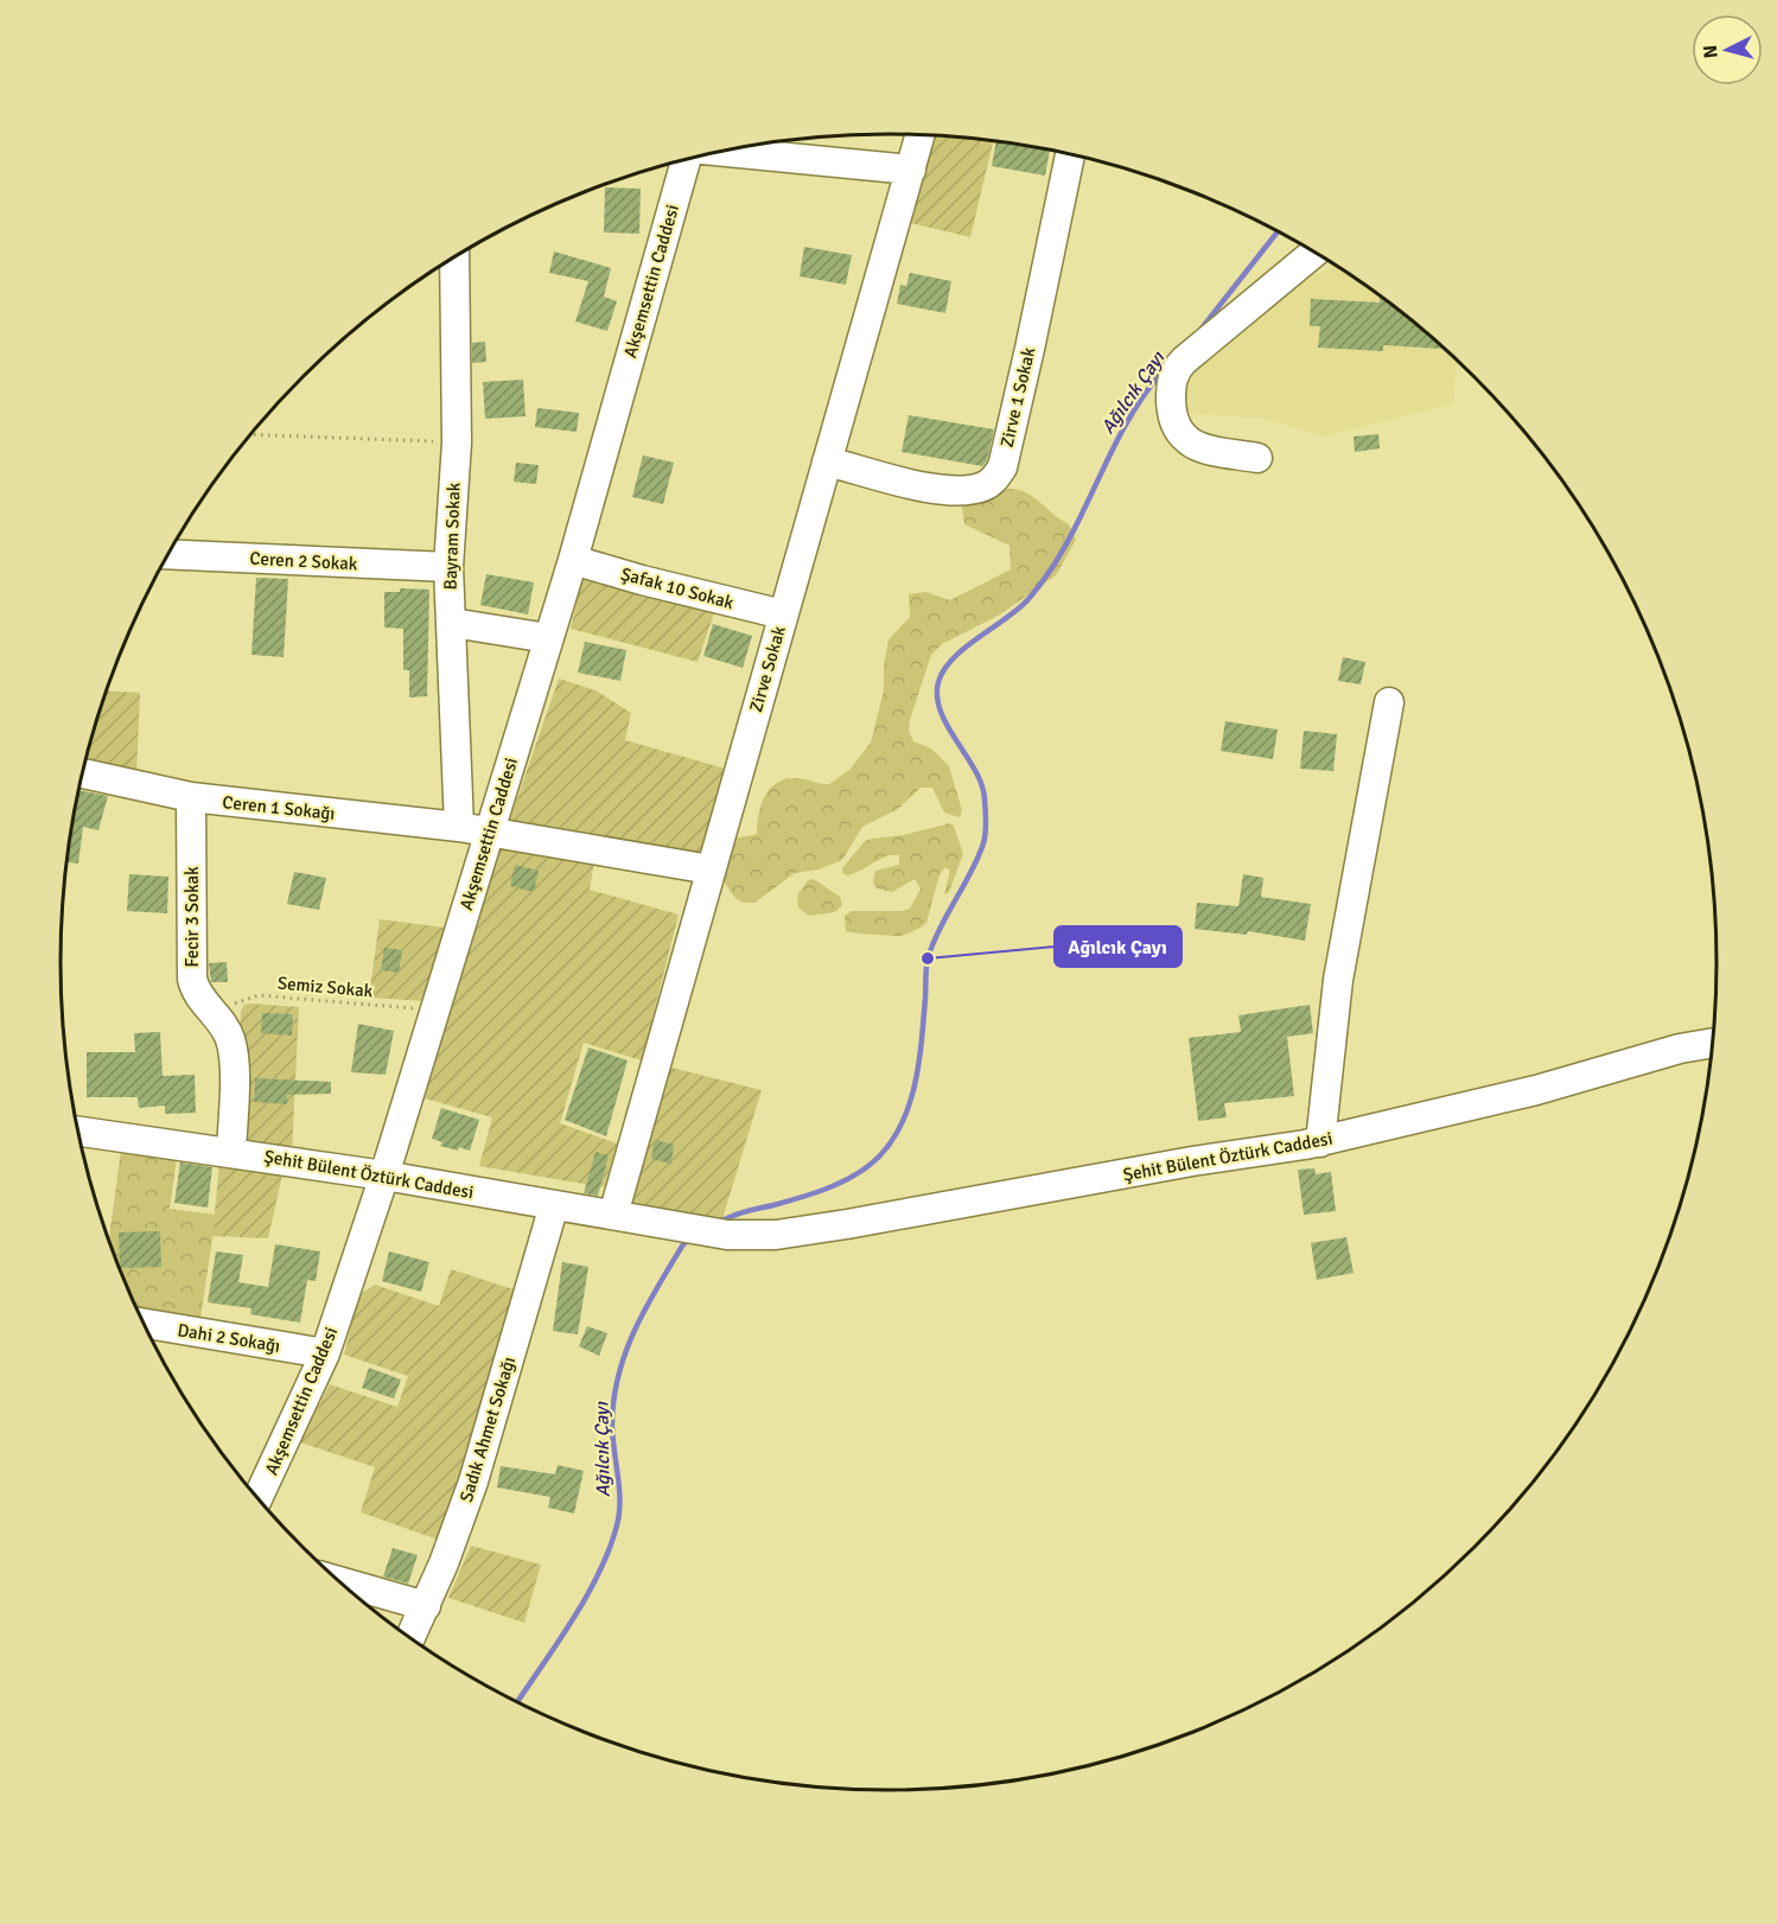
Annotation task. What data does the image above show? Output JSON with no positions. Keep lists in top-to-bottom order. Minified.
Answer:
{"streets":{"street":["Akşemsettin Caddesi","Zirve 1 Sokak","Bayram Sokak","Ceren 2 Sokak","Şafak 10 Sokak","Zirve Sokak","Ceren 1 Sokağı","Fecir 3 Sokak","Şehit Bülent Öztürk Caddesi","Dahi 2 Sokağı","Sadık Ahmet Sokağı"],"path":["Semiz Sokak"]},"crossings":[["Akşemsettin Caddesi","Şafak 10 Sokak"],["Akşemsettin Caddesi","Ceren 1 Sokağı"],["Akşemsettin Caddesi","Semiz Sokak"],["Akşemsettin Caddesi","Şehit Bülent Öztürk Caddesi"],["Akşemsettin Caddesi","Dahi 2 Sokağı"],["Zirve 1 Sokak","Zirve Sokak"],["Bayram Sokak","Ceren 2 Sokak"],["Bayram Sokak","Ceren 1 Sokağı"],["Şafak 10 Sokak","Zirve Sokak"],["Zirve Sokak","Ceren 1 Sokağı"],["Zirve Sokak","Şehit Bülent Öztürk Caddesi"],["Ceren 1 Sokağı","Fecir 3 Sokak"],["Fecir 3 Sokak","Semiz Sokak"],["Fecir 3 Sokak","Şehit Bülent Öztürk Caddesi"],["Şehit Bülent Öztürk Caddesi","Sadık Ahmet Sokağı"]],"water":["Ağılcık Çayı"],"places":["Ağılcık Çayı"],"north":"left"}
